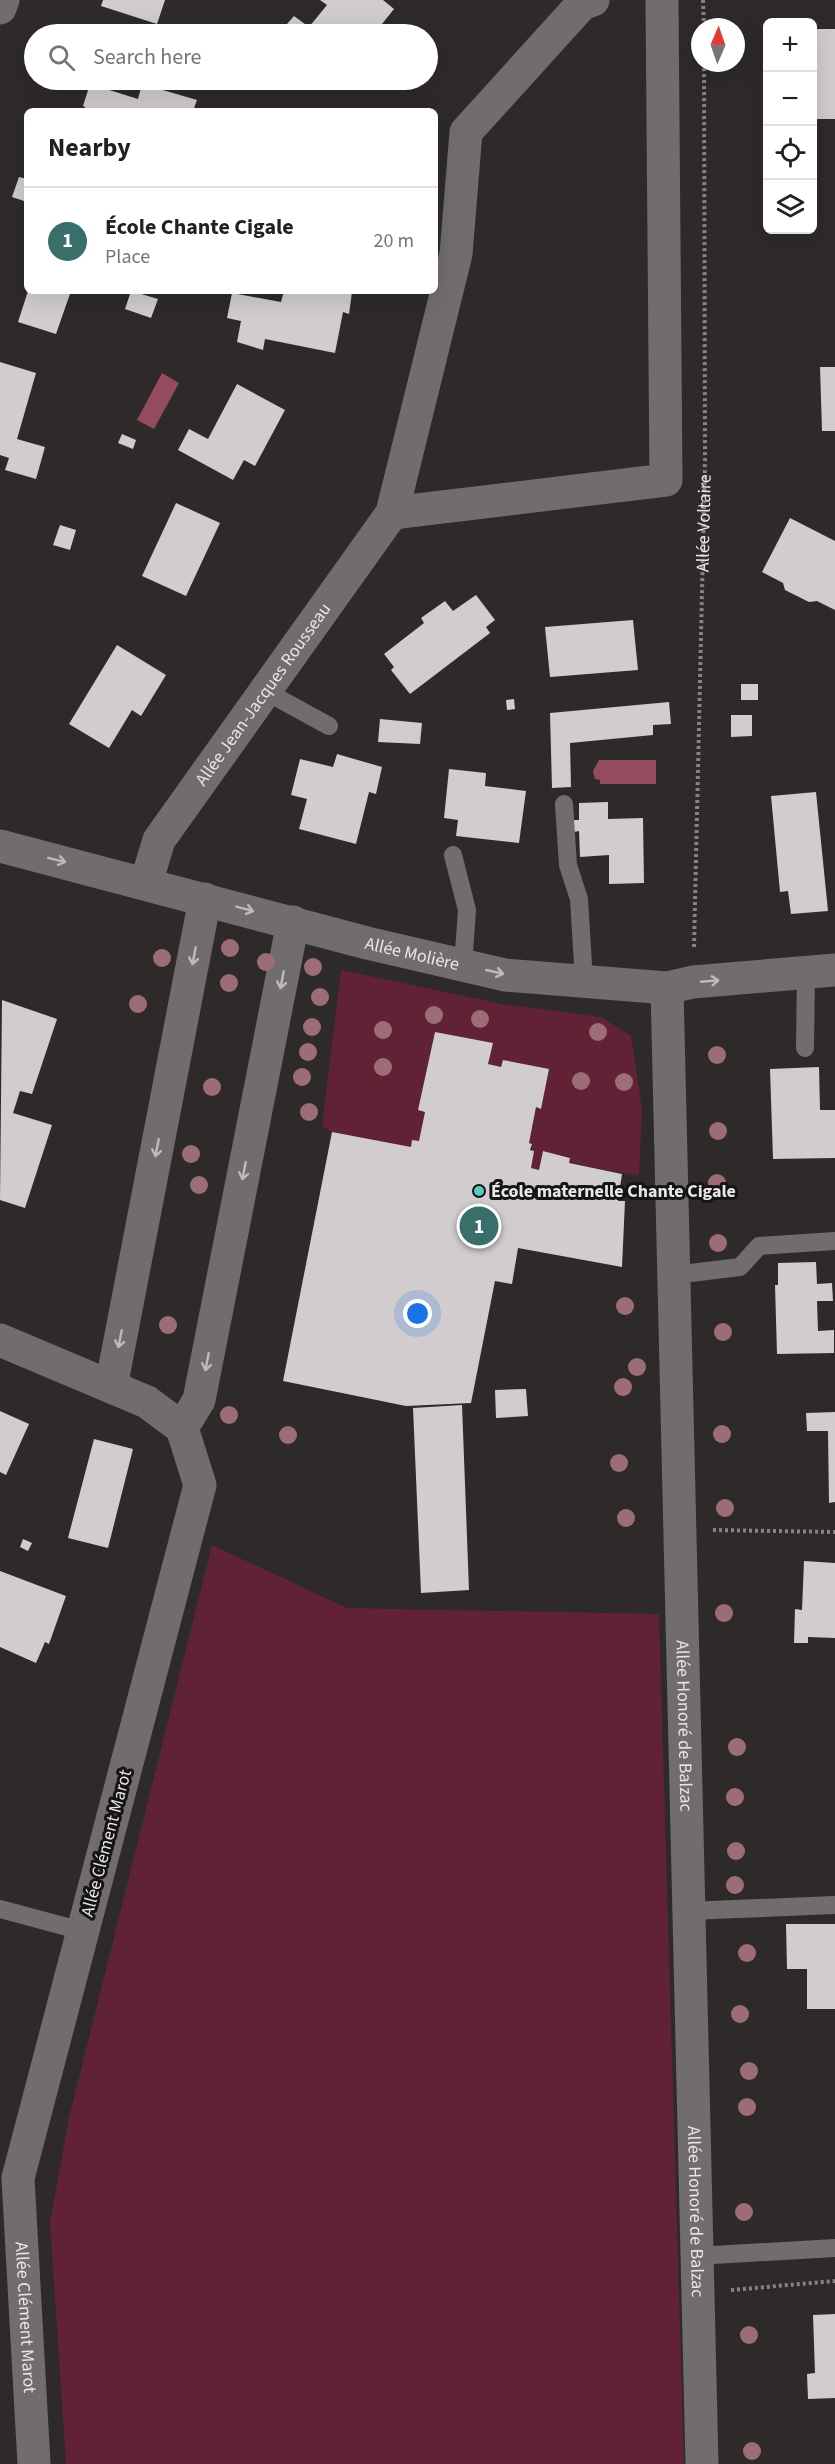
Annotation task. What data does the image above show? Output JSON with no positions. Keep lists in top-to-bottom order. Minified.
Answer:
{"streets":{"street":["Allée Jean-Jacques Rousseau","Allée Molière","Allée Honoré de Balzac","Allée Clément Marot"],"path":["Allée Voltaire"]},"crossings":[["Allée Voltaire","Allée Molière"],["Allée Voltaire","Allée Honoré de Balzac"],["Allée Jean-Jacques Rousseau","Allée Molière"],["Allée Molière","Allée Honoré de Balzac"]],"one_way":["Allée Molière"],"places":["École maternelle Chante Cigale"],"north":"top","page":{"map_buttons":["+","−"],"search":"Search here","heading":"Nearby","list":[{"mark":"1","name":"École Chante Cigale","note":"Place","value":"20 m"}],"pins":"1"}}
